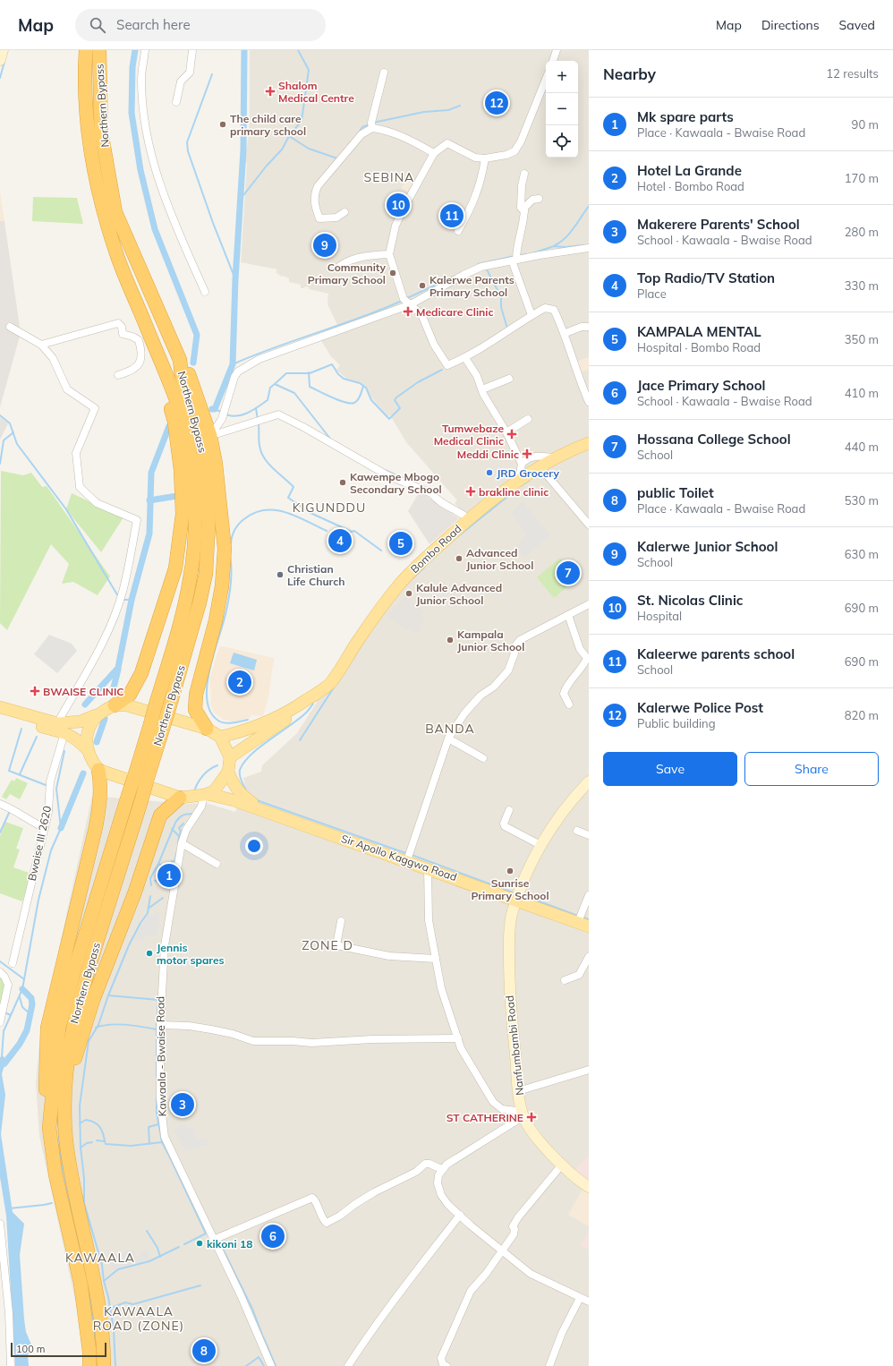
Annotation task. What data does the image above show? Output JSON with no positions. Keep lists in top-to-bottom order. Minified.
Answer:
{"streets":{"highway":["Northern Bypass"],"main road":["Bombo Road","Sir Apollo Kaggwa Road"],"street":["Bwaise III 2620","Nanfumbambi Road","Kawaala - Bwaise Road"]},"crossings":[["Sir Apollo Kaggwa Road","Nanfumbambi Road"],["Sir Apollo Kaggwa Road","Kawaala - Bwaise Road"]],"districts":["SEBINA","KIGUNDDU","BANDA","ZONE D","KAWAALA","KAWAALA ROAD (ZONE)"],"places":{"health":["Shalom Medical Centre","Medicare Clinic","Tumwebaze Medical Clinic","Meddi Clinic","brakline clinic","BWAISE CLINIC","ST CATHERINE"],"other":["The child care primary school","Community Primary School","Kalerwe Parents Primary School","JRD Grocery","Kawempe Mbogo Secondary School","Advanced Junior School","Christian Life Church","Kalule Advanced Junior School","Kampala Junior School","Sunrise Primary School","Jennis motor spares","kikoni 18"]},"scale_bar":"100 m","page":{"header":"Map","search":"Search here","nav":["Map","Directions","Saved"],"heading":["Nearby","12 results"],"map_buttons":["+","−"],"pins":["12","10","11","9","4","5","7","2","1","3","6","8"],"list":[{"mark":"1","name":"Mk spare parts","note":"Place · Kawaala - Bwaise Road","value":"90 m"},{"mark":"2","name":"Hotel La Grande","note":"Hotel · Bombo Road","value":"170 m"},{"mark":"3","name":"Makerere Parents' School","note":"School · Kawaala - Bwaise Road","value":"280 m"},{"mark":"4","name":"Top Radio/TV Station","note":"Place","value":"330 m"},{"mark":"5","name":"KAMPALA MENTAL","note":"Hospital · Bombo Road","value":"350 m"},{"mark":"6","name":"Jace Primary School","note":"School · Kawaala - Bwaise Road","value":"410 m"},{"mark":"7","name":"Hossana College School","note":"School","value":"440 m"},{"mark":"8","name":"public Toilet","note":"Place · Kawaala - Bwaise Road","value":"530 m"},{"mark":"9","name":"Kalerwe Junior School","note":"School","value":"630 m"},{"mark":"10","name":"St. Nicolas Clinic","note":"Hospital","value":"690 m"},{"mark":"11","name":"Kaleerwe parents school","note":"School","value":"690 m"},{"mark":"12","name":"Kalerwe Police Post","note":"Public building","value":"820 m"}],"buttons":["Save","Share"],"scale":"100 m"}}
